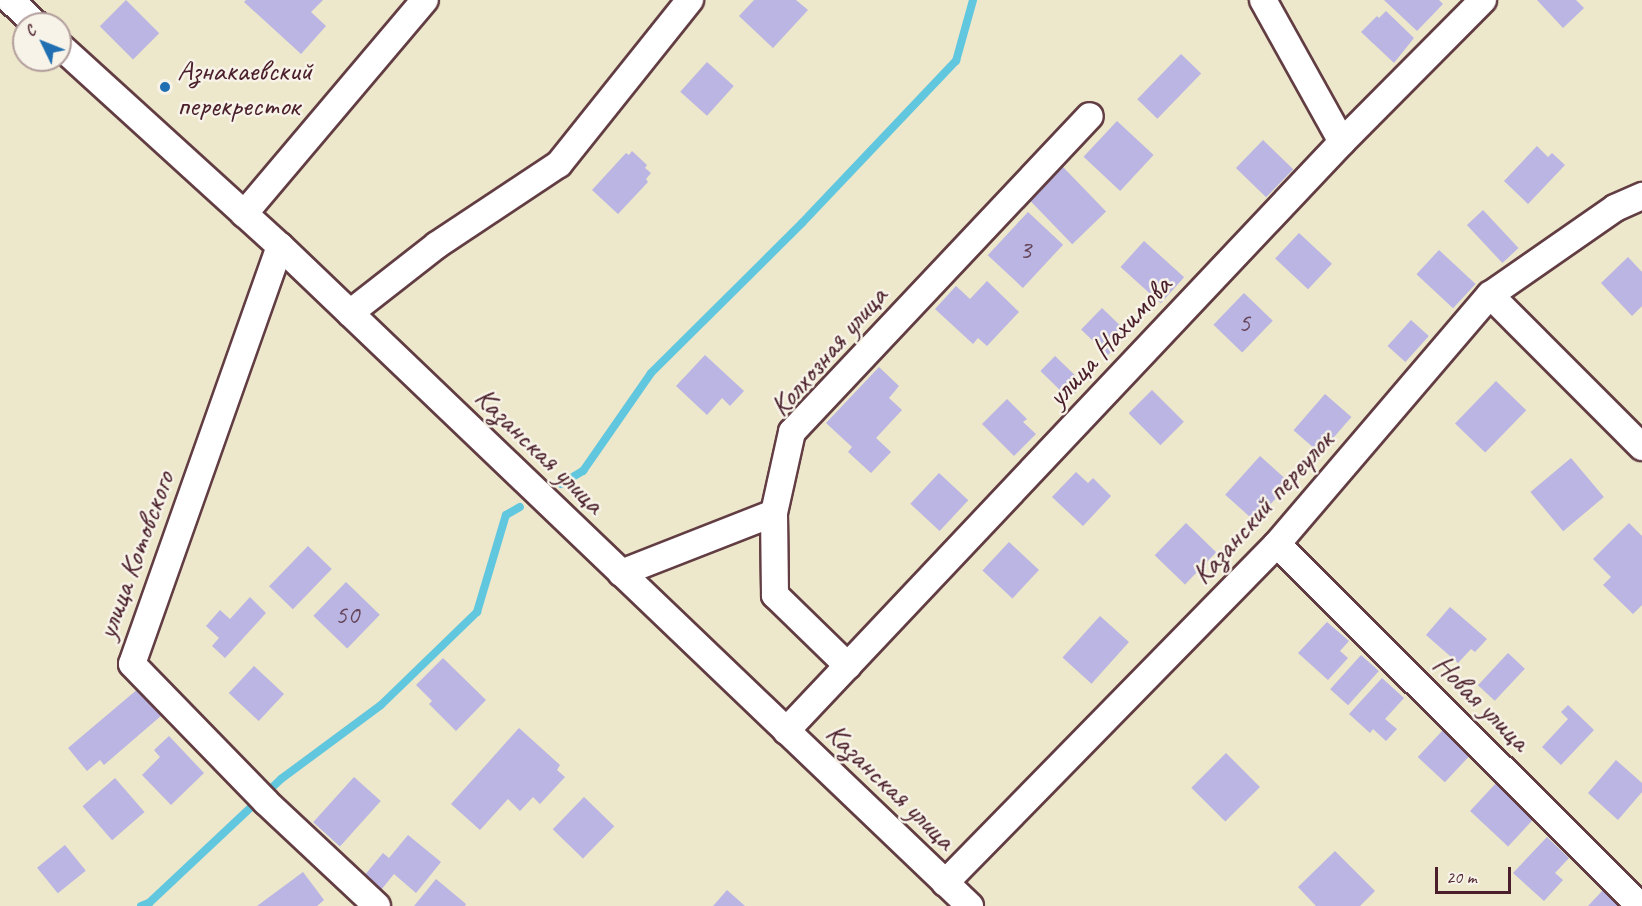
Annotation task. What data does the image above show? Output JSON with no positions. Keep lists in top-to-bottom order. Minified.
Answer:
{"streets":{"street":["улица Нахимова","Колхозная улица","Казанская улица","Казанский переулок","улица Котовского","Новая улица"]},"crossings":[["улица Нахимова","Колхозная улица"],["улица Нахимова","Казанская улица"],["Казанская улица","Казанский переулок"],["Казанская улица","улица Котовского"],["Казанский переулок","Новая улица"]],"places":["Азнакаевский перекресток"],"house_numbers":["3","5","50"],"scale_bar":"20 m","north":"top left"}
